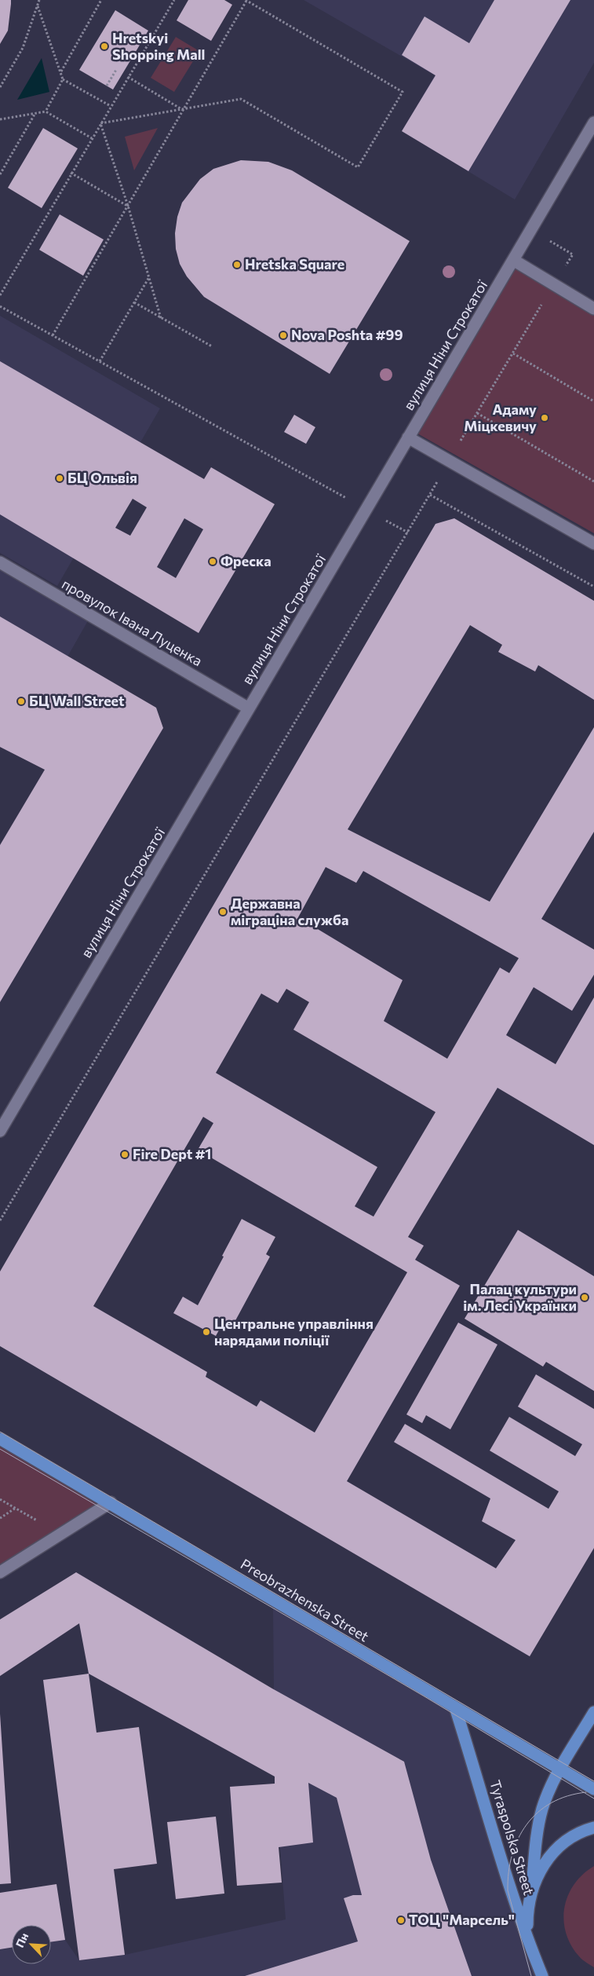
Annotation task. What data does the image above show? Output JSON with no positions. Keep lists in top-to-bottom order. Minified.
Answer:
{"streets":{"main road":["Preobrazhenska Street","Tyraspolska Street"],"street":["вулиця Ніни Строкатої","провулок Івана Луценка"]},"crossings":[["вулиця Ніни Строкатої","провулок Івана Луценка"],["Preobrazhenska Street","Tyraspolska Street"]],"places":["Hretskyi Shopping Mall","Hretska Square","Nova Poshta #99","Адаму Міцкевичу","БЦ Ольвія","Фреска","БЦ Wall Street","Державна міграціна служба","Fire Dept #1","Палац культури ім. Лесі Українки","Центральне управління нарядами поліції","ТОЦ \"Марсель\""],"north":"top left"}
